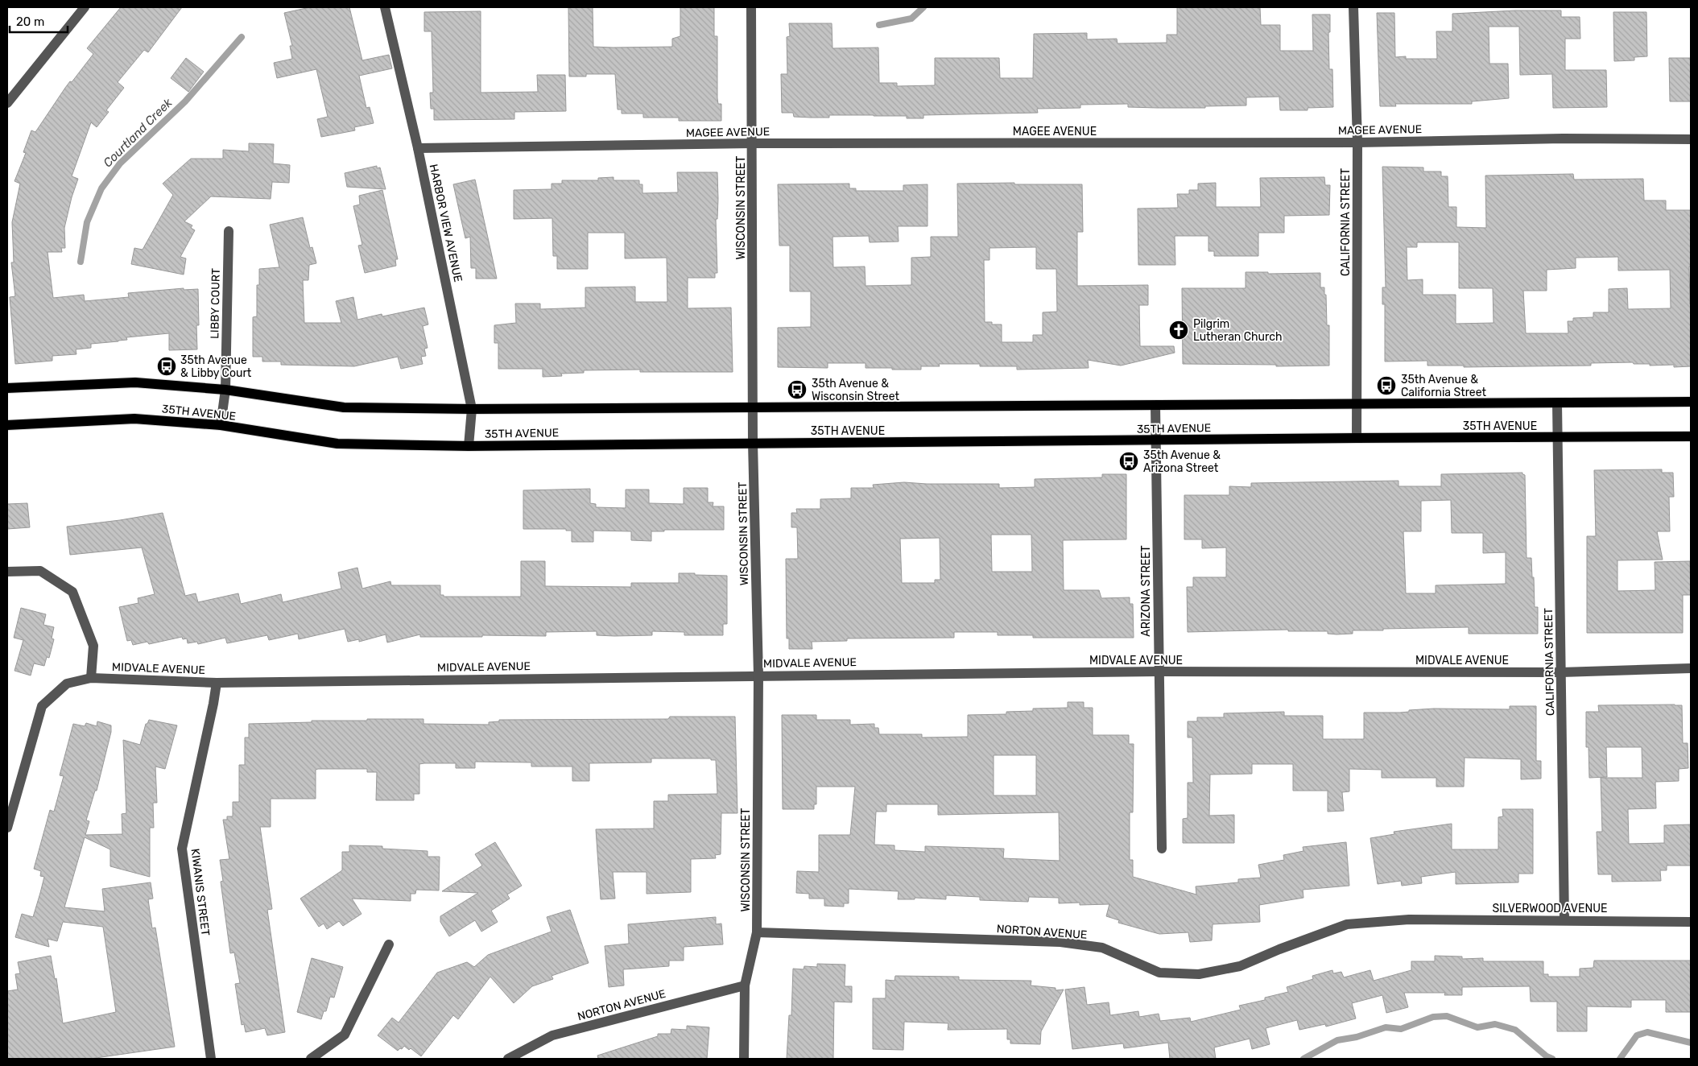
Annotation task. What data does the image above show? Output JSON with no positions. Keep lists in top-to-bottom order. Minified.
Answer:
{"streets":{"main road":["35TH AVENUE"],"street":["MAGEE AVENUE","WISCONSIN STREET","CALIFORNIA STREET","HARBOR VIEW AVENUE","LIBBY COURT","ARIZONA STREET","MIDVALE AVENUE","KIWANIS STREET","SILVERWOOD AVENUE","NORTON AVENUE"]},"crossings":[["MAGEE AVENUE","WISCONSIN STREET"],["MAGEE AVENUE","CALIFORNIA STREET"],["MAGEE AVENUE","HARBOR VIEW AVENUE"],["WISCONSIN STREET","35TH AVENUE"],["WISCONSIN STREET","MIDVALE AVENUE"],["WISCONSIN STREET","NORTON AVENUE"],["CALIFORNIA STREET","35TH AVENUE"],["CALIFORNIA STREET","MIDVALE AVENUE"],["CALIFORNIA STREET","SILVERWOOD AVENUE"],["HARBOR VIEW AVENUE","35TH AVENUE"],["LIBBY COURT","35TH AVENUE"],["35TH AVENUE","ARIZONA STREET"],["ARIZONA STREET","MIDVALE AVENUE"],["MIDVALE AVENUE","KIWANIS STREET"],["SILVERWOOD AVENUE","NORTON AVENUE"]],"water":["Courtland Creek"],"places":{"church":["Pilgrim Lutheran Church"],"bus stop":["35th Avenue & Libby Court","35th Avenue & California Street","35th Avenue & Wisconsin Street","35th Avenue & Arizona Street"]},"scale_bar":"20 m"}
